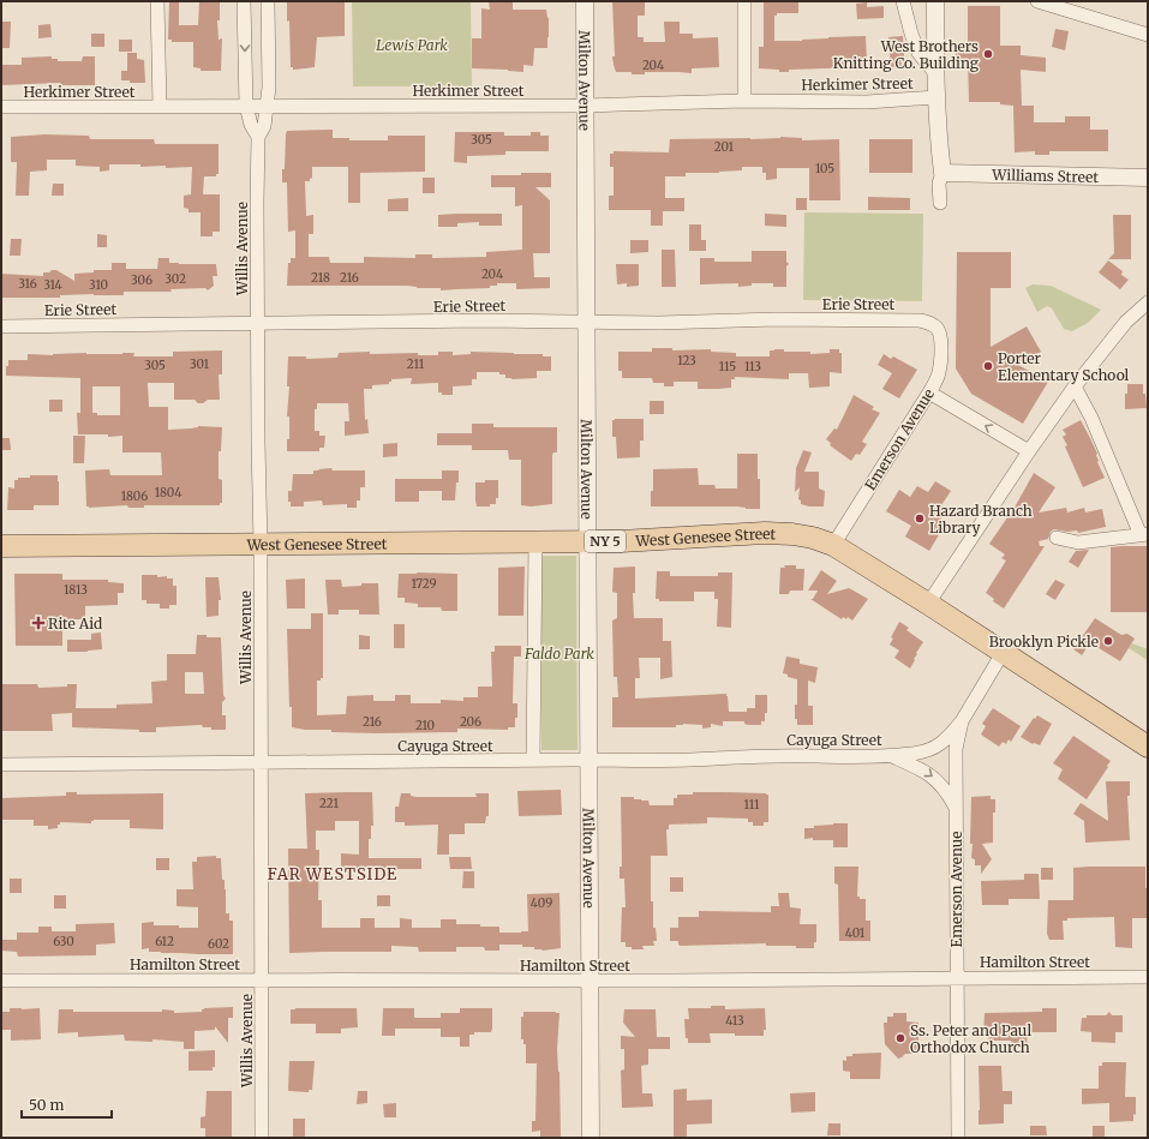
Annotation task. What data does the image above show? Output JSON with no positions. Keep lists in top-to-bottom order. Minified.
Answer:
{"streets":{"main road":["West Genesee Street","NY 5"],"street":["Milton Avenue","Herkimer Street","Williams Street","Willis Avenue","Erie Street","Emerson Avenue","Cayuga Street","Hamilton Street"]},"crossings":[["Milton Avenue","Herkimer Street"],["Milton Avenue","Erie Street"],["Milton Avenue","West Genesee Street"],["Milton Avenue","Cayuga Street"],["Milton Avenue","Hamilton Street"],["Herkimer Street","Willis Avenue"],["Willis Avenue","Erie Street"],["Willis Avenue","West Genesee Street"],["Willis Avenue","Cayuga Street"],["Willis Avenue","Hamilton Street"],["Erie Street","Emerson Avenue"],["Emerson Avenue","West Genesee Street"],["Emerson Avenue","Cayuga Street"],["Emerson Avenue","Hamilton Street"]],"districts":["FAR WESTSIDE"],"parks":["Lewis Park","Faldo Park"],"places":{"other":["West Brothers Knitting Co. Building","Porter Elementary School","Hazard Branch Library","Brooklyn Pickle","Ss. Peter and Paul Orthodox Church"],"health":["Rite Aid"]},"house_numbers":["204","305","201","105","204","218","216","302","306","316","314","310","123","301","211","305","115","113","1804","1806","1729","1813","216","206","210","221","111","409","401","630","612","602","413"],"scale_bar":"50 m"}
